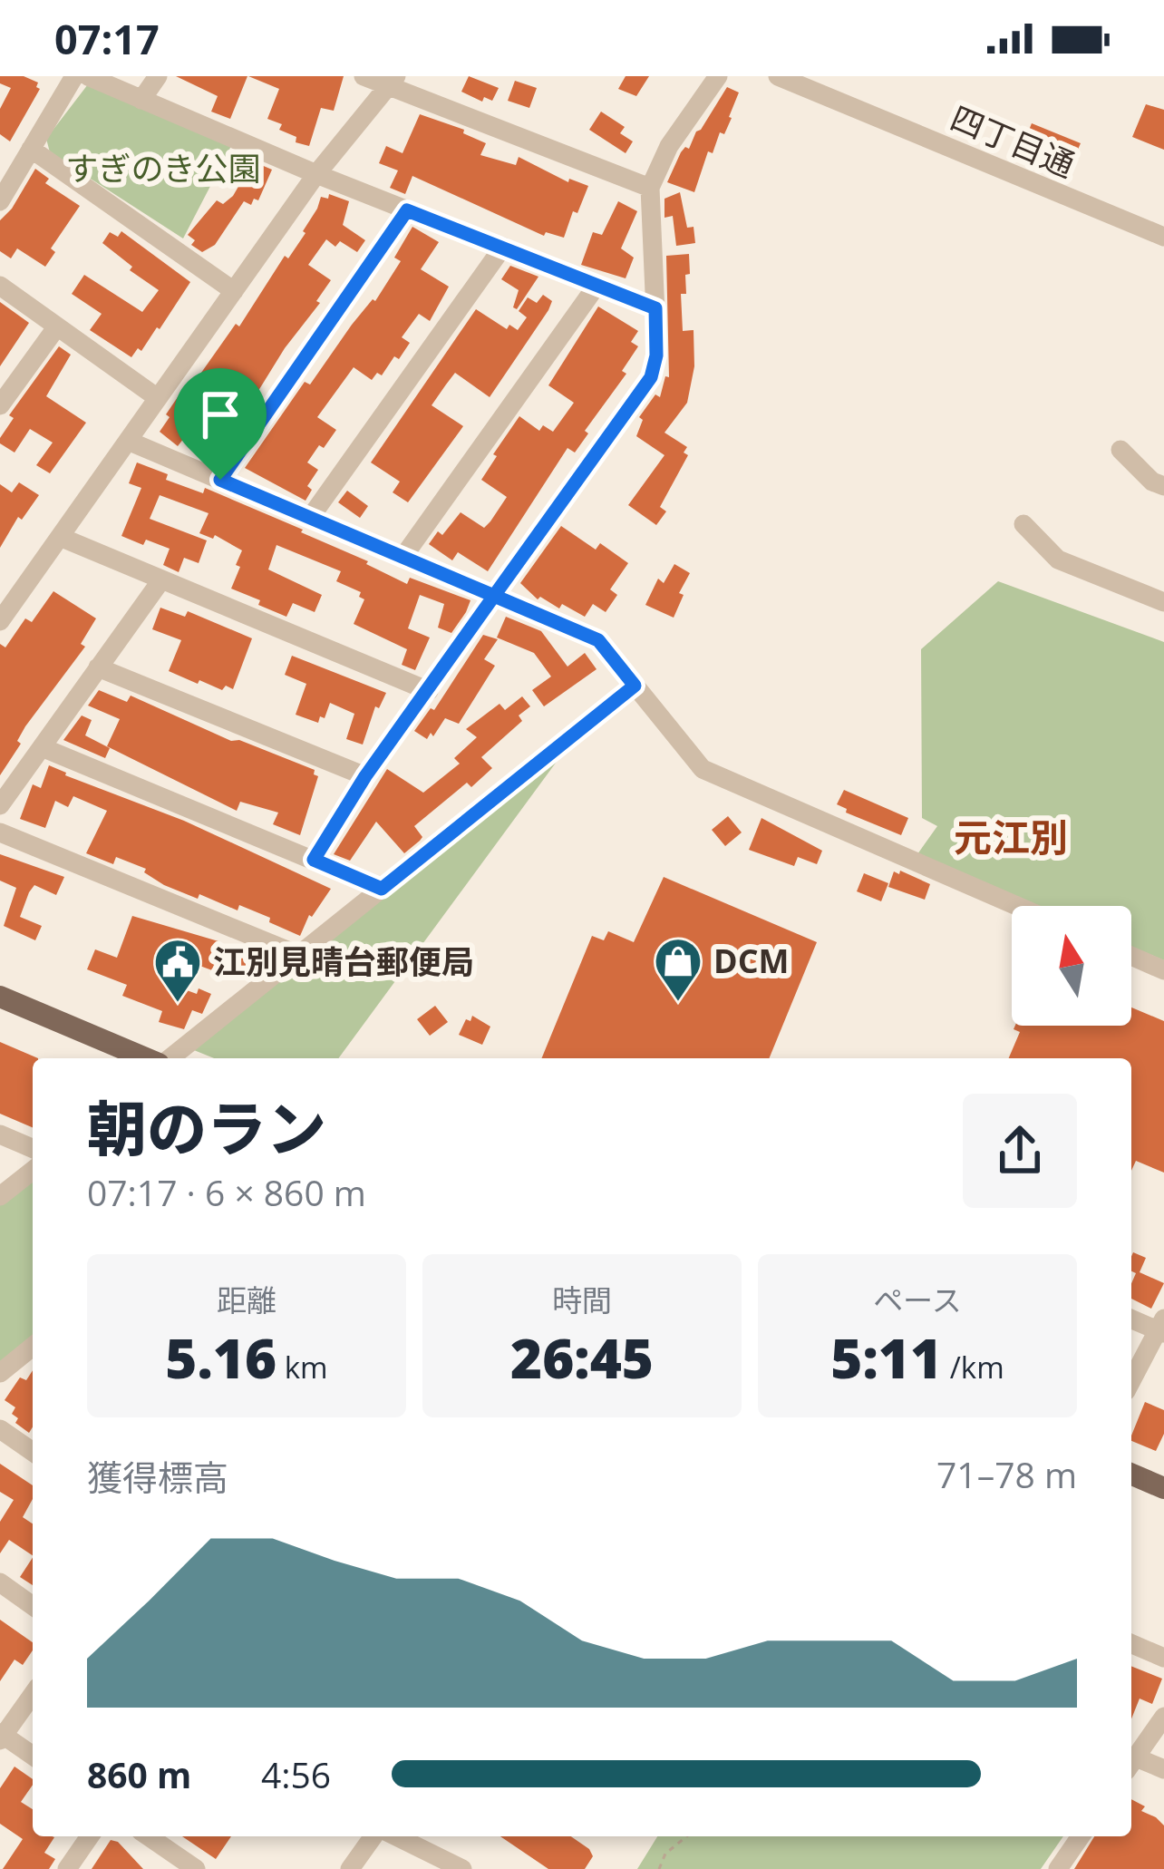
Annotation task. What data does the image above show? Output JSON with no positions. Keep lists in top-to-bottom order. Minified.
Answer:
{"streets":{"street":["四丁目通"]},"districts":["元江別"],"parks":["すぎのき公園"],"places":{"shop":["DCM"],"public building":["江別見晴台郵便局"]},"north":"top","page":{"status":"07:17","heading":["朝のラン","07:17 · 6 × 860 m"],"stats":[["距離","5.16 km"],["時間","26:45"],["ペース","5:11 /km"]],"chart":["獲得標高","71–78 m"],"list":[{"name":"860 m","note":"4:56"}]}}
